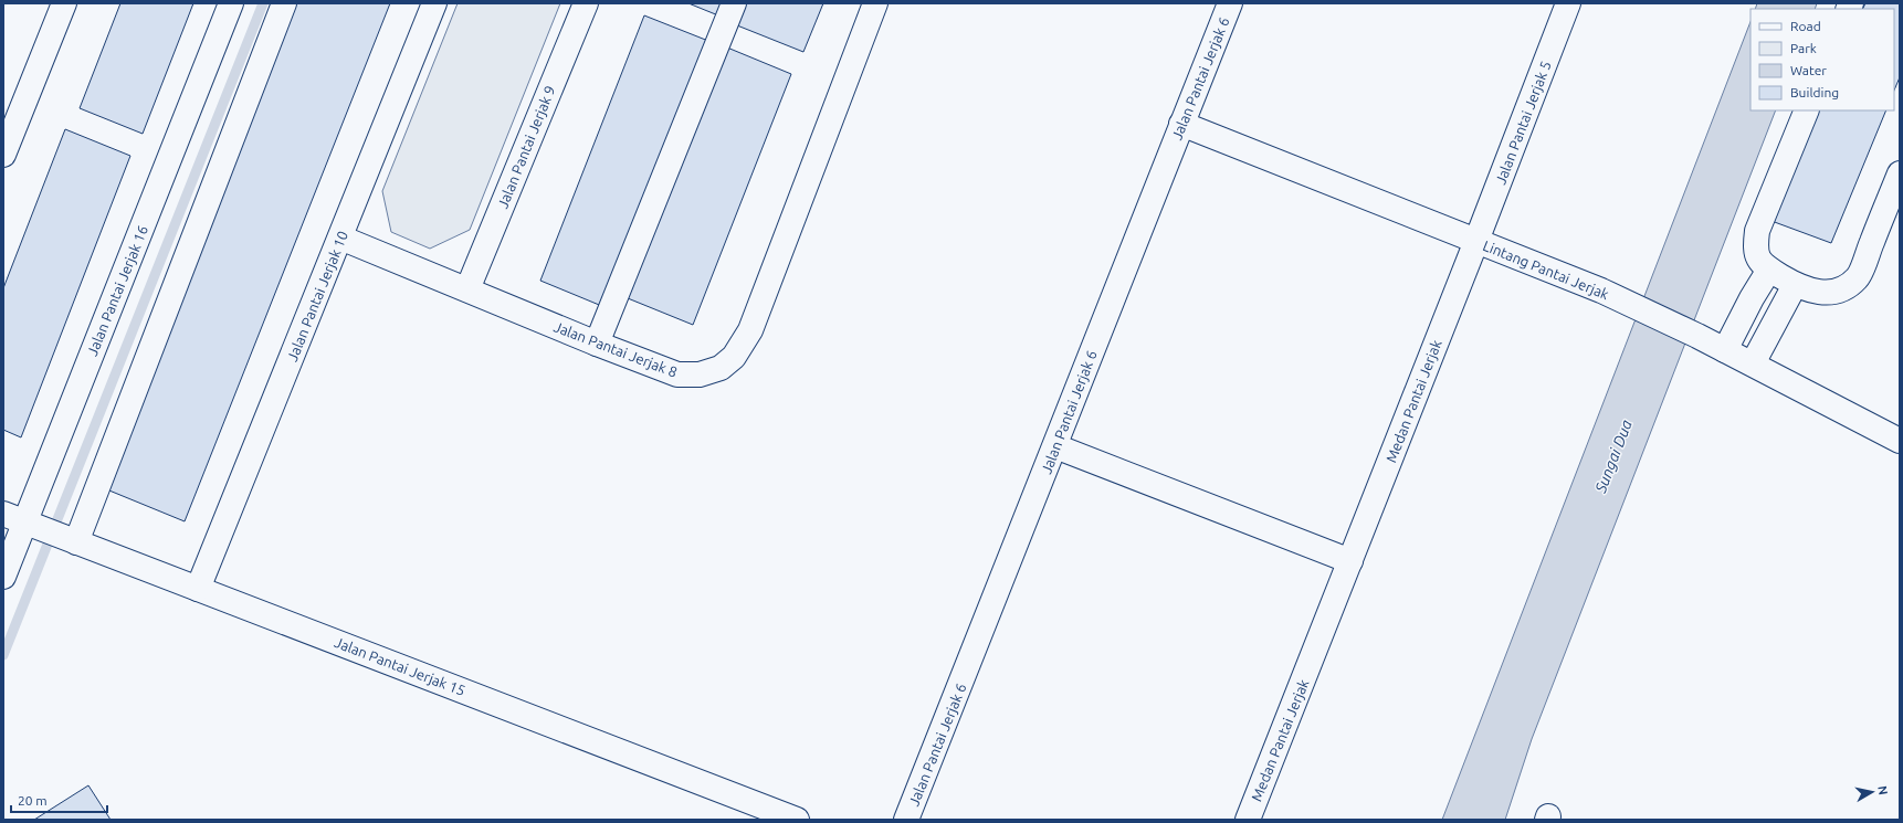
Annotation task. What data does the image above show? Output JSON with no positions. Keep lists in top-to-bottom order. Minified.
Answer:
{"streets":{"street":["Jalan Pantai Jerjak 6","Jalan Pantai Jerjak 5","Jalan Pantai Jerjak 9","Lintang Pantai Jerjak","Jalan Pantai Jerjak 16","Jalan Pantai Jerjak 10","Jalan Pantai Jerjak 8","Medan Pantai Jerjak","Jalan Pantai Jerjak 15"]},"crossings":[["Jalan Pantai Jerjak 6","Lintang Pantai Jerjak"],["Jalan Pantai Jerjak 5","Lintang Pantai Jerjak"],["Jalan Pantai Jerjak 5","Medan Pantai Jerjak"],["Jalan Pantai Jerjak 9","Jalan Pantai Jerjak 8"],["Lintang Pantai Jerjak","Medan Pantai Jerjak"],["Jalan Pantai Jerjak 16","Jalan Pantai Jerjak 15"],["Jalan Pantai Jerjak 10","Jalan Pantai Jerjak 8"],["Jalan Pantai Jerjak 10","Jalan Pantai Jerjak 15"]],"water":["Sungai Dua"],"legend":["Road","Park","Water","Building"],"scale_bar":"20 m","north":"right"}
